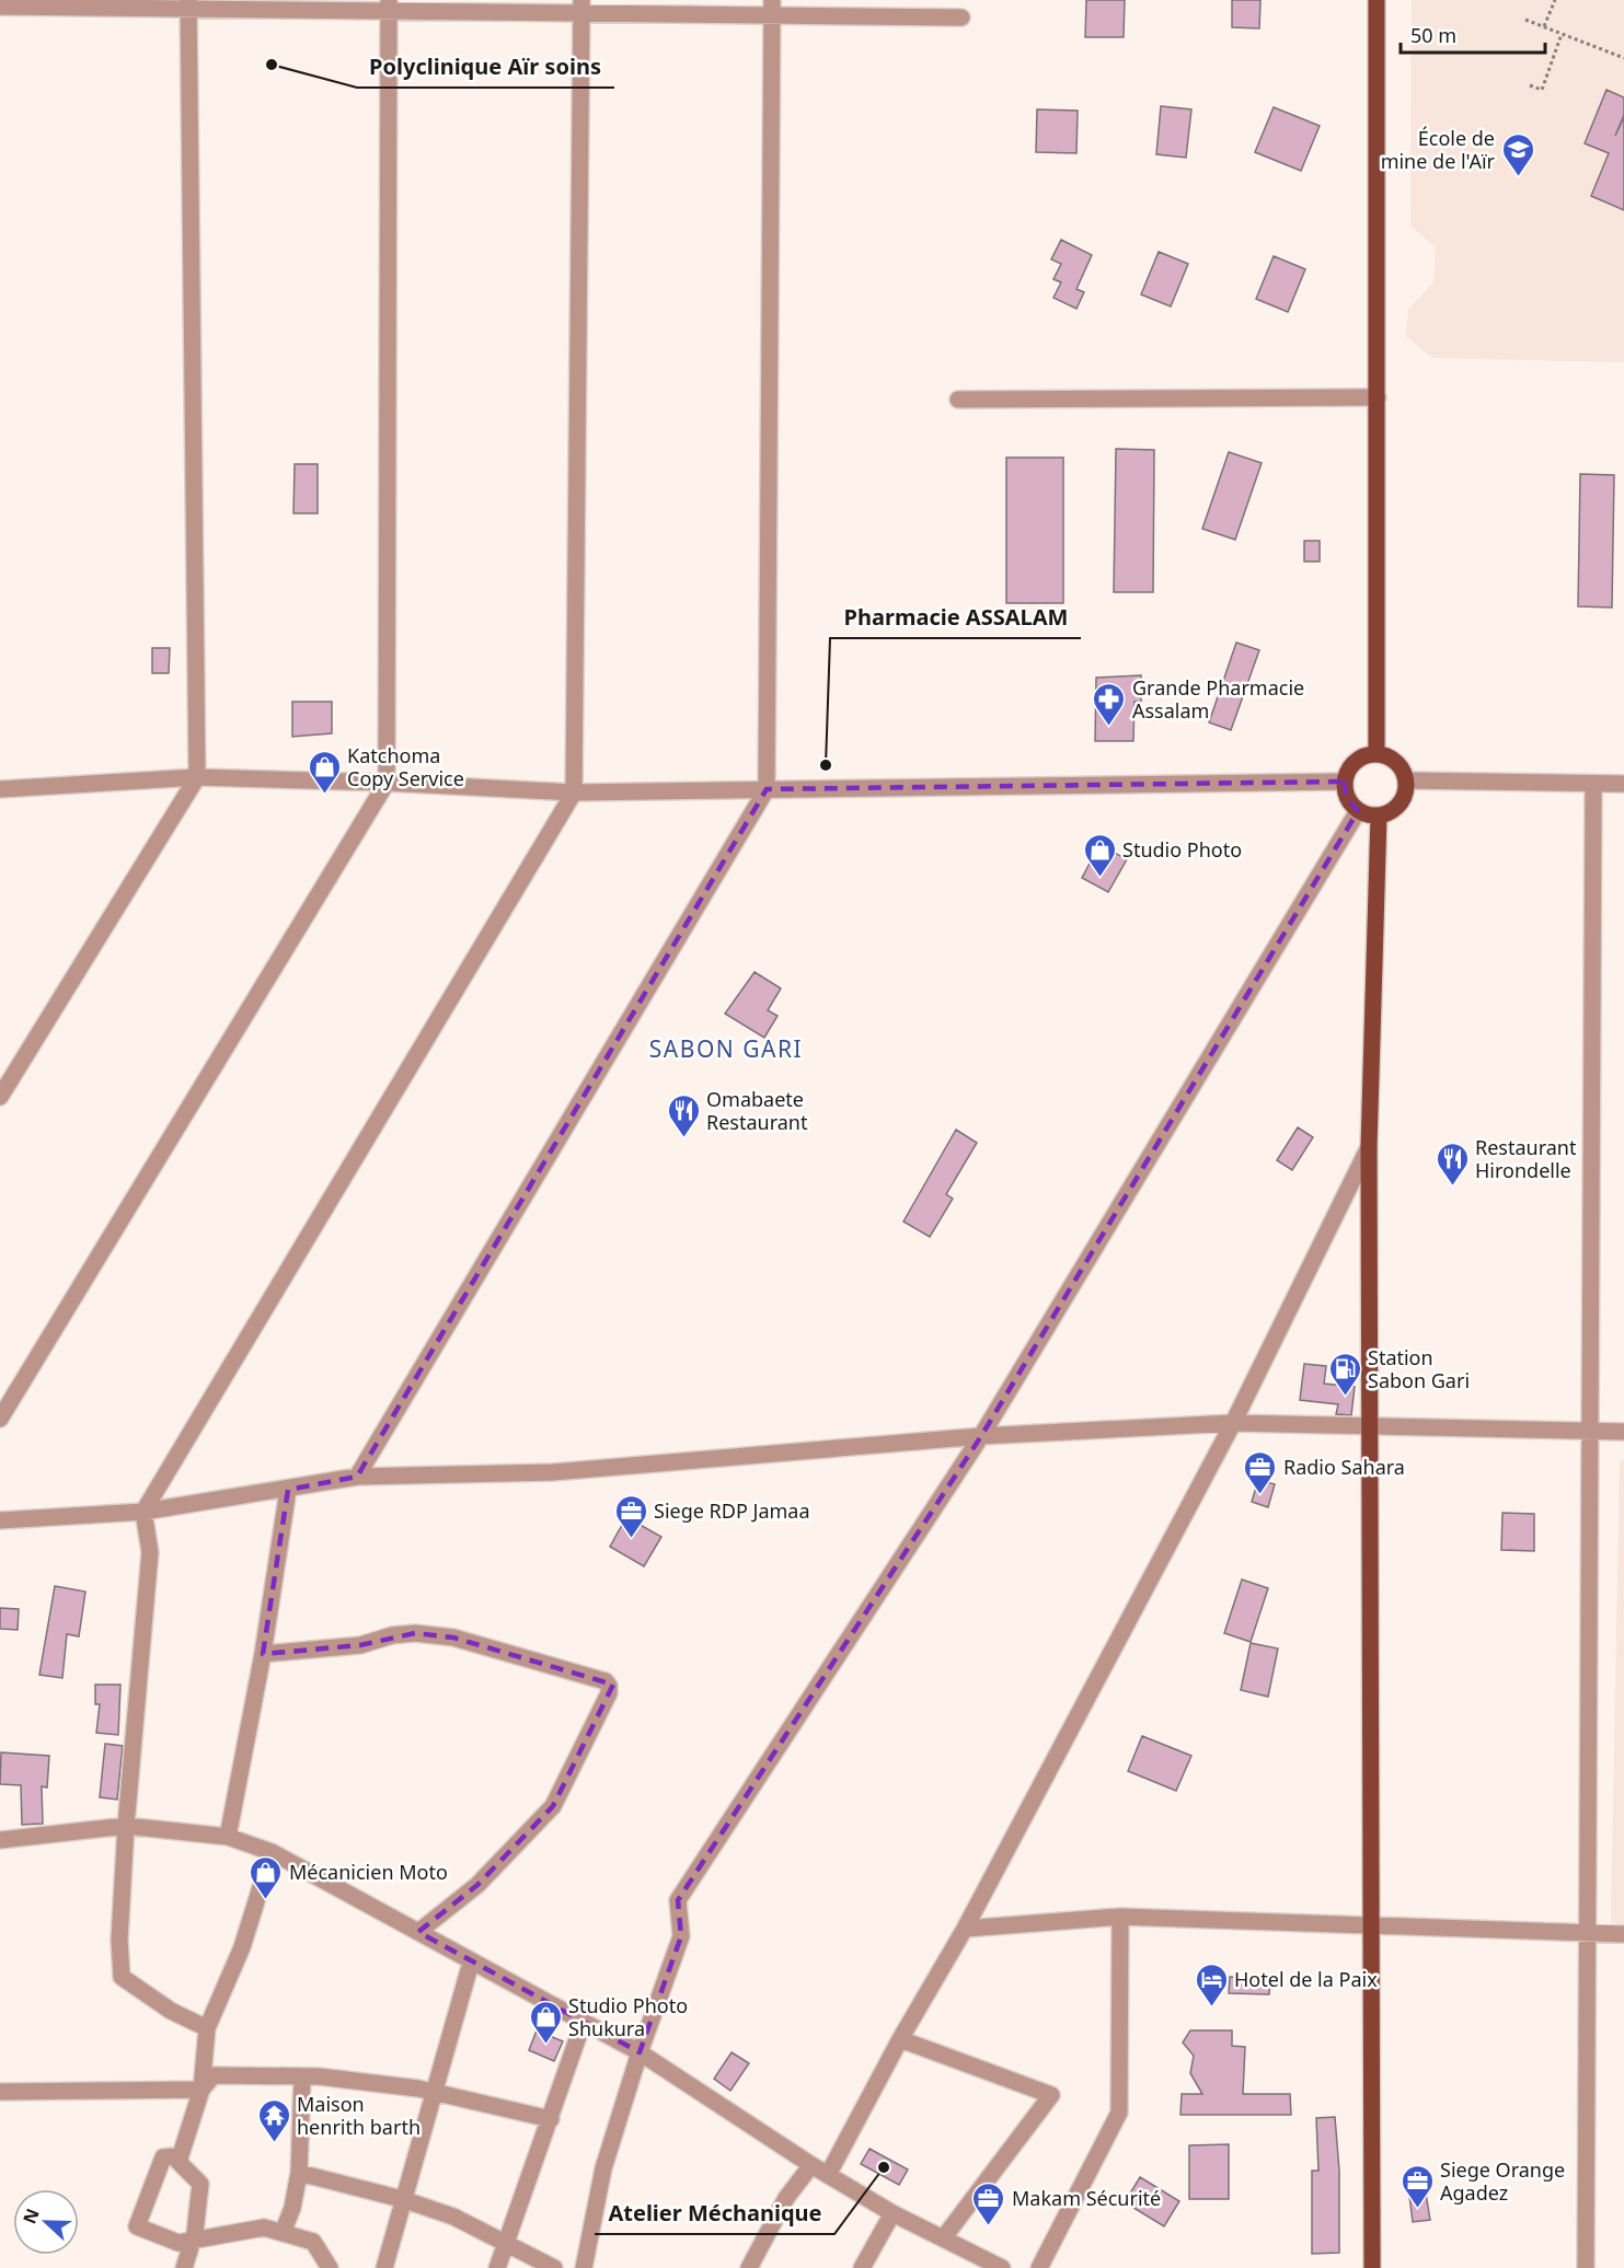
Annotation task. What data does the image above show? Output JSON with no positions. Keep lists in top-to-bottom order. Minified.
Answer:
{"districts":["SABON GARI"],"places":{"other":["Polyclinique Aïr soins","Pharmacie ASSALAM","Atelier Méchanique"],"school or university":["École de mine de l'Aïr"],"pharmacy":["Grande Pharmacie Assalam"],"shop":["Katchoma Copy Service","Studio Photo","Mécanicien Moto","Studio Photo Shukura"],"restaurant":["Omabaete Restaurant","Restaurant Hirondelle"],"fuel station":["Station Sabon Gari"],"office":["Radio Sahara","Siege RDP Jamaa","Siege Orange Agadez","Makam Sécurité"],"hotel":["Hotel de la Paix"],"temple":["Maison henrith barth"]},"scale_bar":"50 m","north":"left"}
